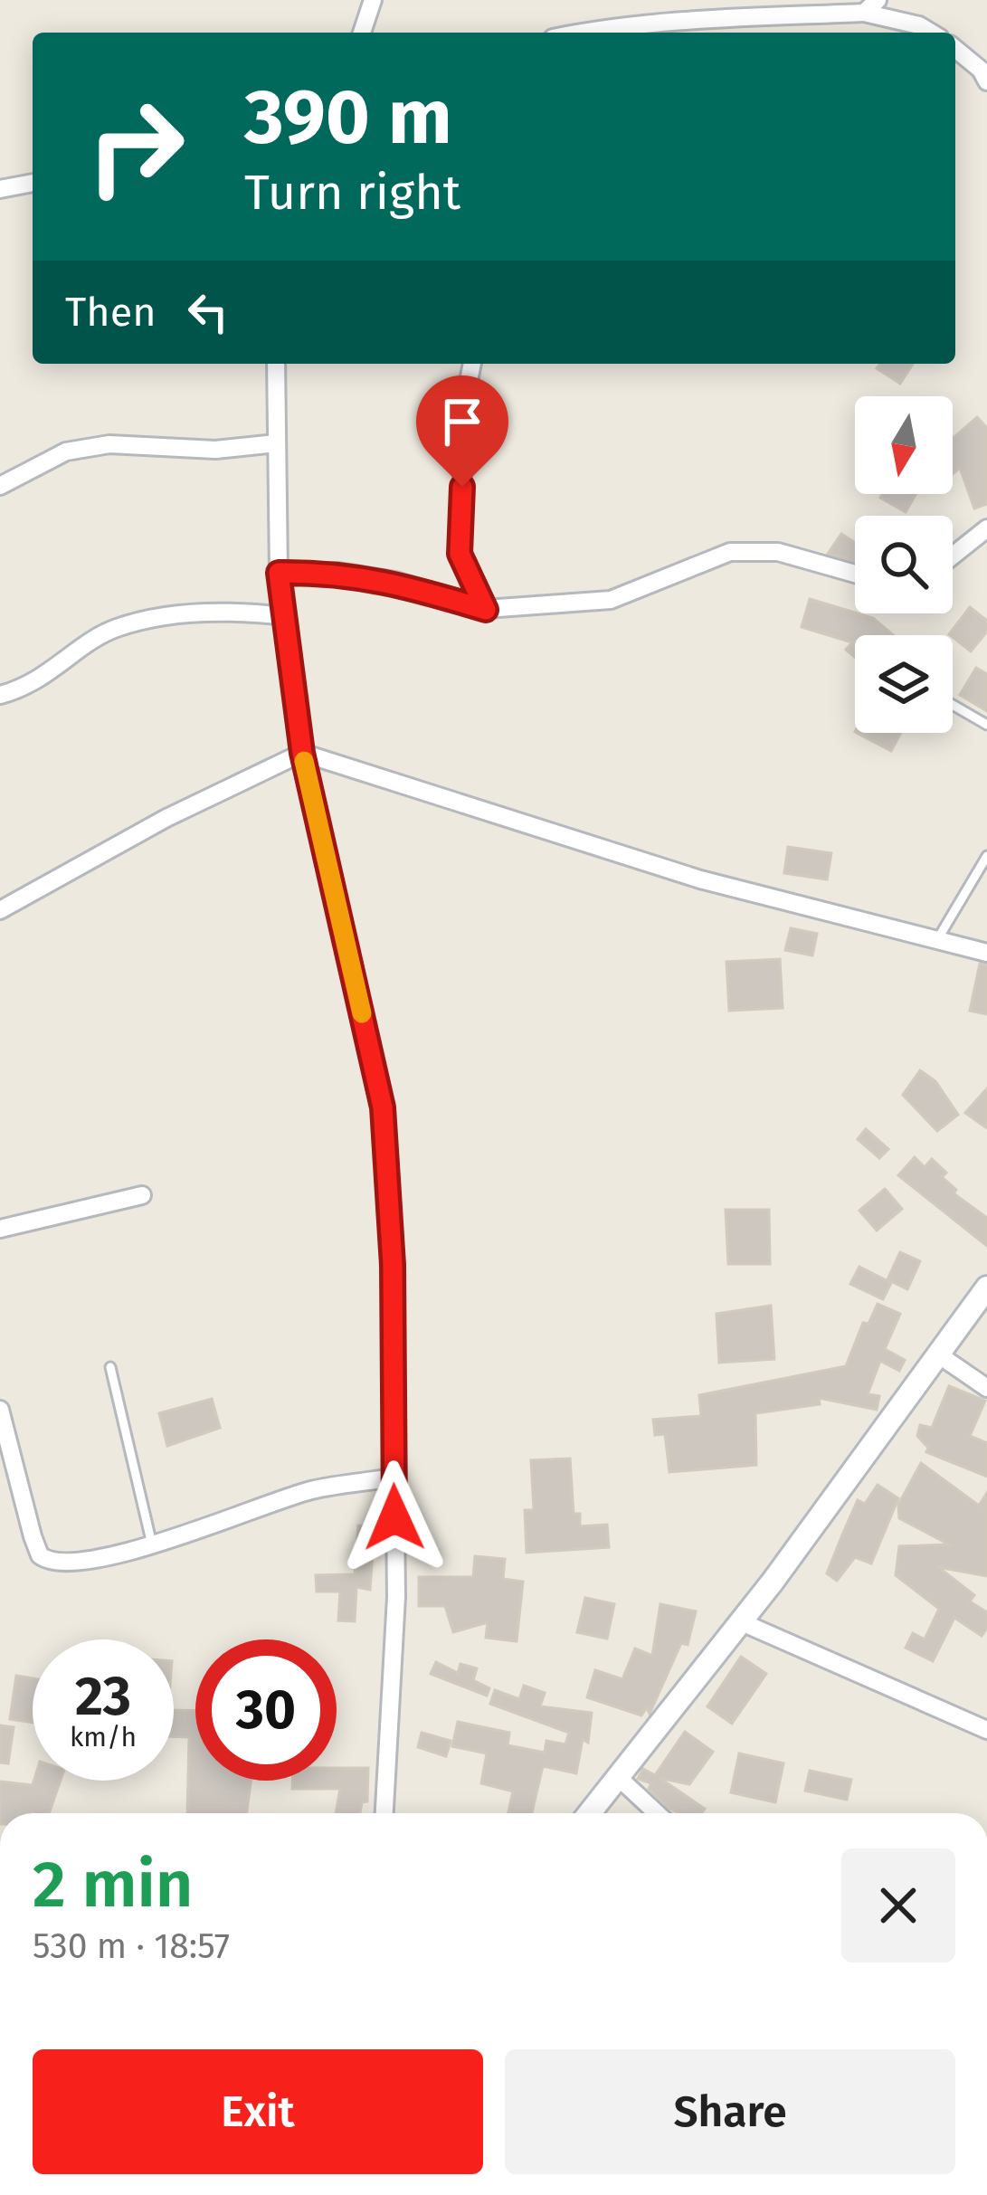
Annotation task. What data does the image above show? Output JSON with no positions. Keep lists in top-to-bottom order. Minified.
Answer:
{"north":"bottom","page":{"turn":["390 m","Turn right"],"then":"Then","speed":"23 km/h","limit":"30","heading":["2 min","530 m · 18:57"],"buttons":["Exit","Share"]}}
